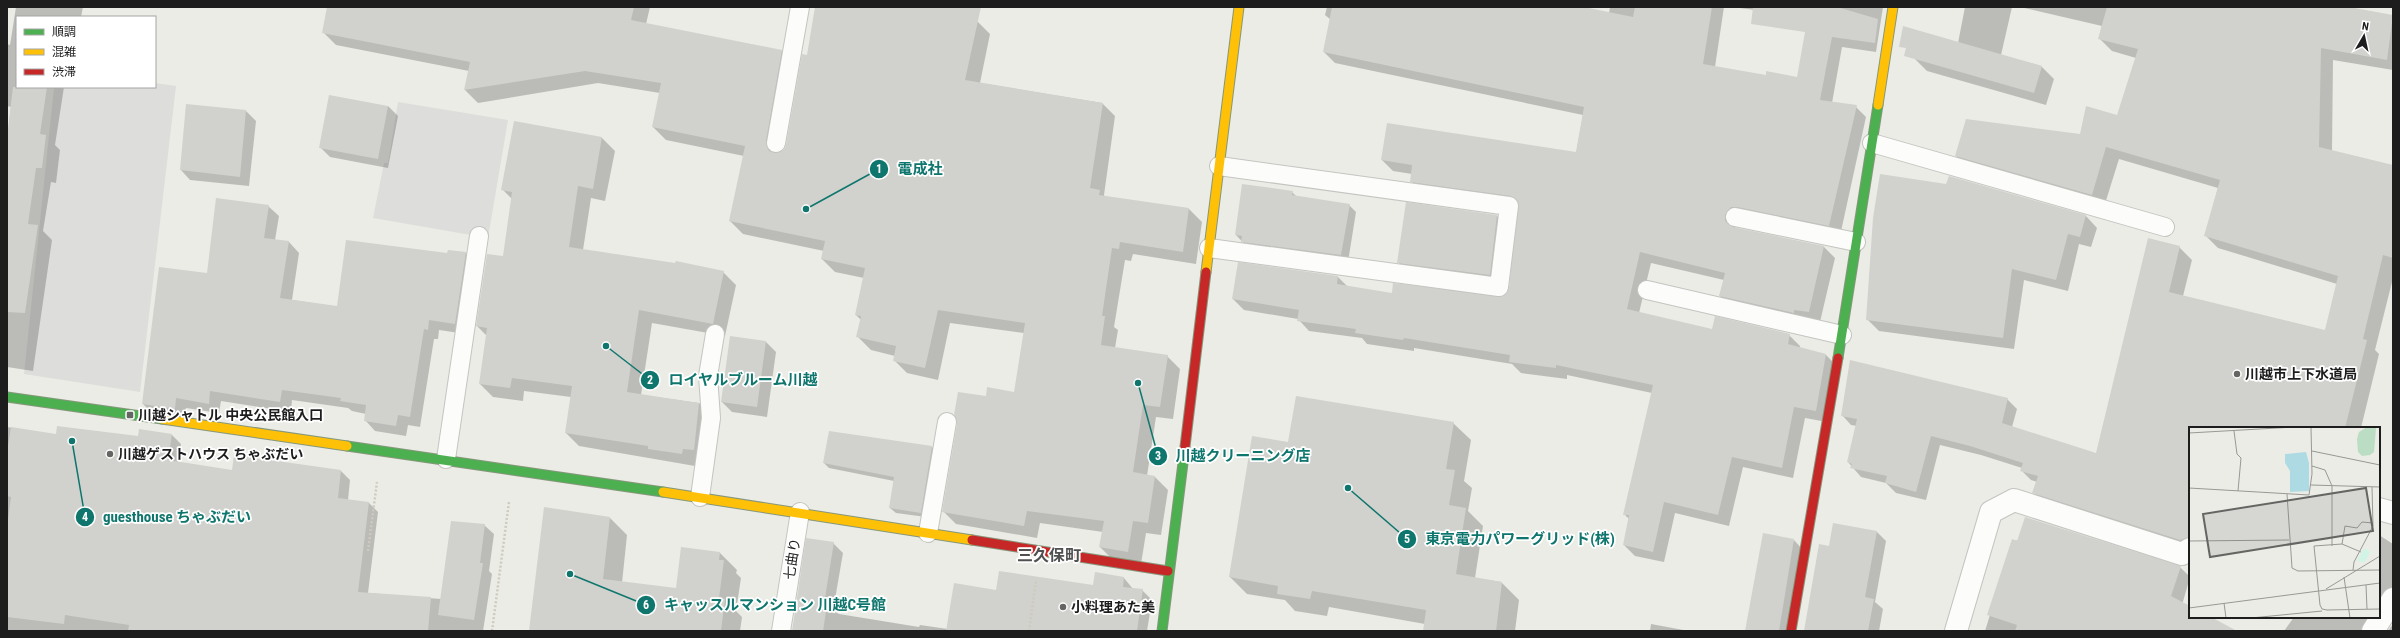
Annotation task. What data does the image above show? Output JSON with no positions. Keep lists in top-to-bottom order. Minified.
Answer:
{"streets":{"lane":["七曲り"]},"districts":["三久保町"],"places":{"other":["電成社","ロイヤルブルーム川越","川越市上下水道局","川越クリーニング店","guesthouse ちゃぶだい","川越ゲストハウス ちゃぶだい","東京電力パワーグリッド(株)","キャッスルマンション 川越C号館","小料理あた美"],"transit":["川越シャトル 中央公民館入口"]},"legend":["順調","混雑","渋滞"],"north":"top"}
